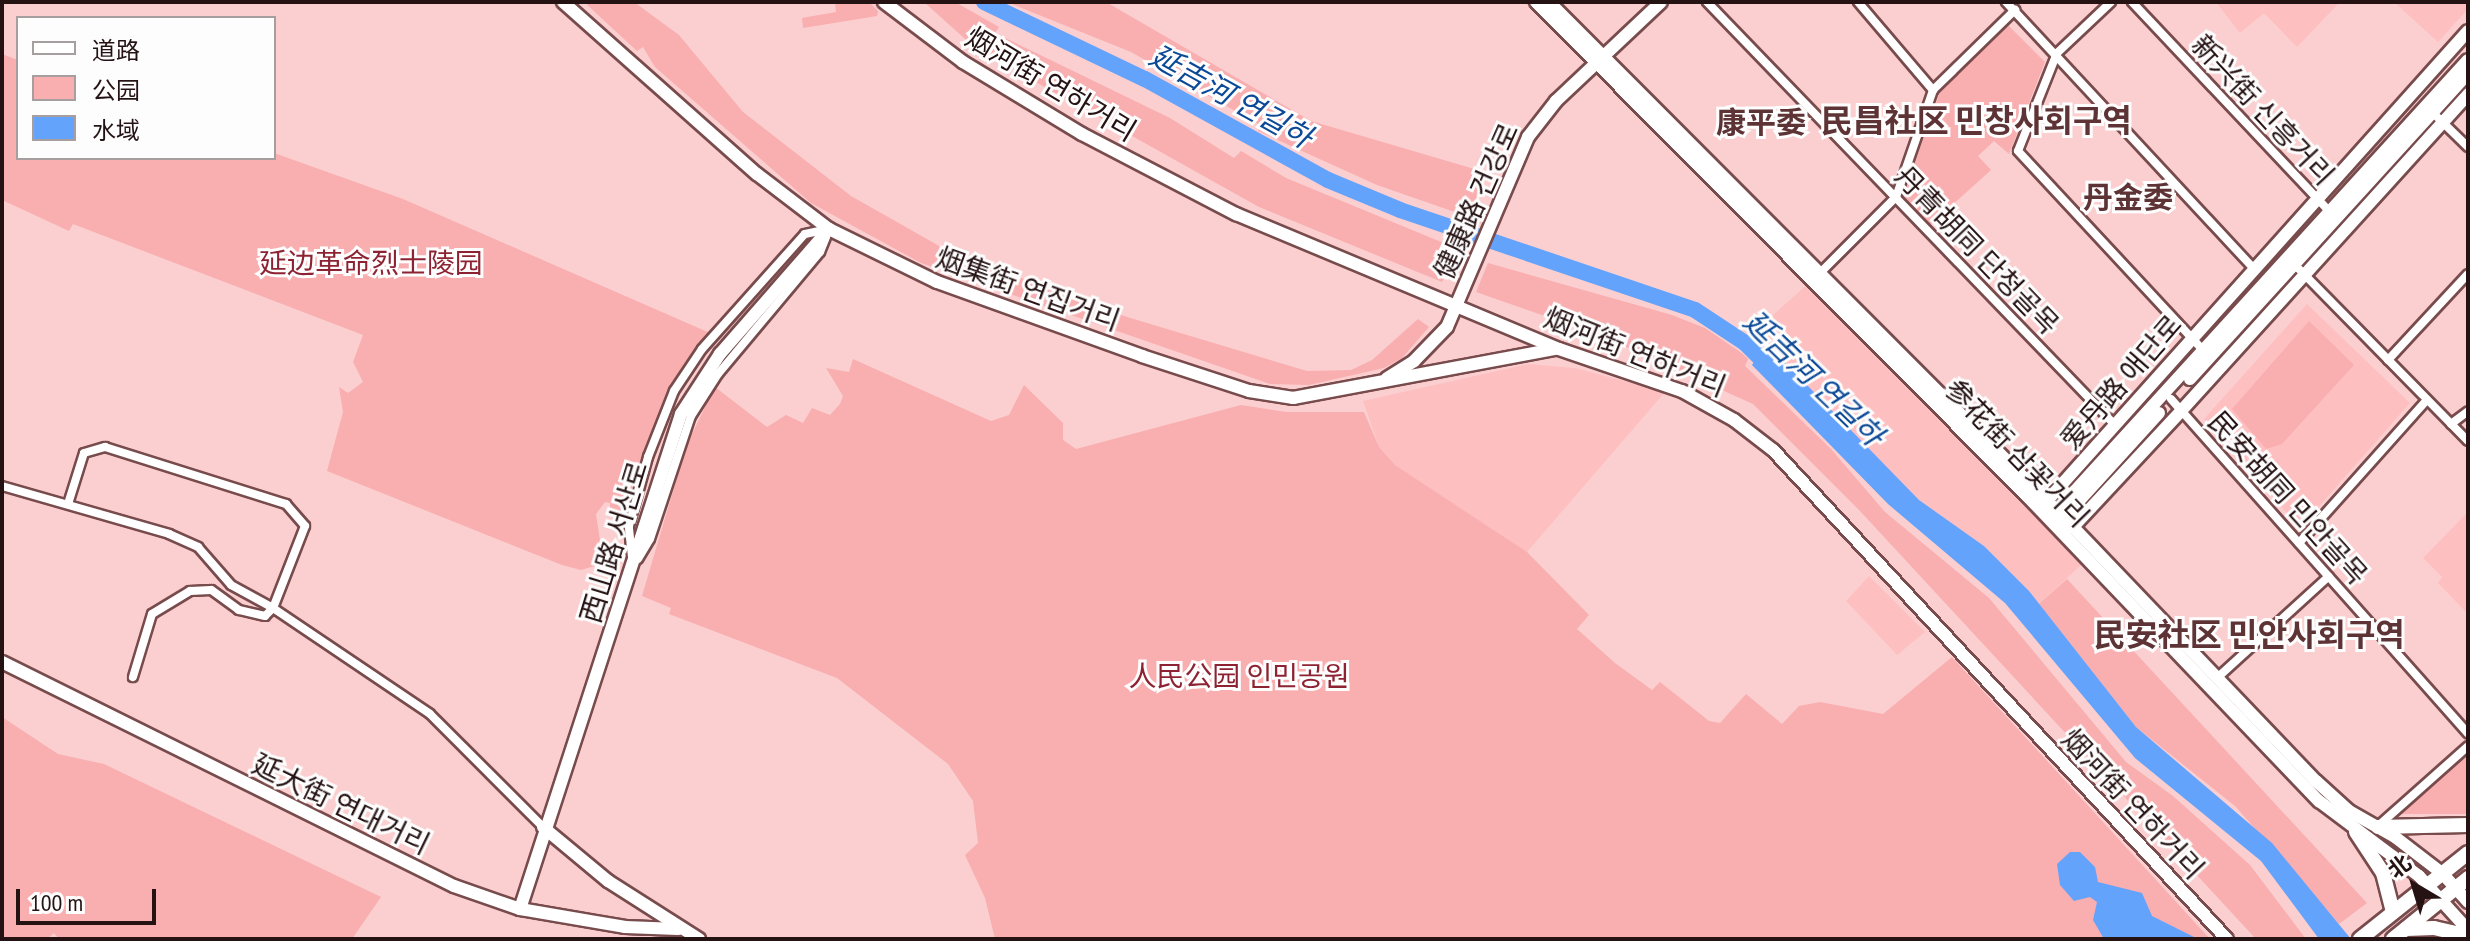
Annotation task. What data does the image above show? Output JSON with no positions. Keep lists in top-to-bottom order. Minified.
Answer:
{"streets":{"main road":["烟河街 연하거리","健康路 건강로","烟集街 연집거리","爱丹路 애단로","参花街 삼꽃거리","西山路 서산로","延大街 연대거리"],"street":["新兴街 신흥거리","丹青胡同 단청골목","民安胡同 민안골목"]},"crossings":[["烟河街 연하거리","健康路 건강로"],["烟河街 연하거리","烟集街 연집거리"],["新兴街 신흥거리","爱丹路 애단로"],["健康路 건강로","烟集街 연집거리"],["健康路 건강로","参花街 삼꽃거리"],["丹青胡同 단청골목","爱丹路 애단로"],["烟集街 연집거리","西山路 서산로"],["爱丹路 애단로","参花街 삼꽃거리"],["爱丹路 애단로","民安胡同 민안골목"],["西山路 서산로","延大街 연대거리"]],"districts":["民昌社区 민창사회구역","康平委","丹金委","民安社区 민안사회구역"],"water":["延吉河 연길하"],"parks":["延边革命烈士陵园","人民公园 인민공원"],"legend":["道路","公园","水域"],"scale_bar":"100 m","north":"top left"}
